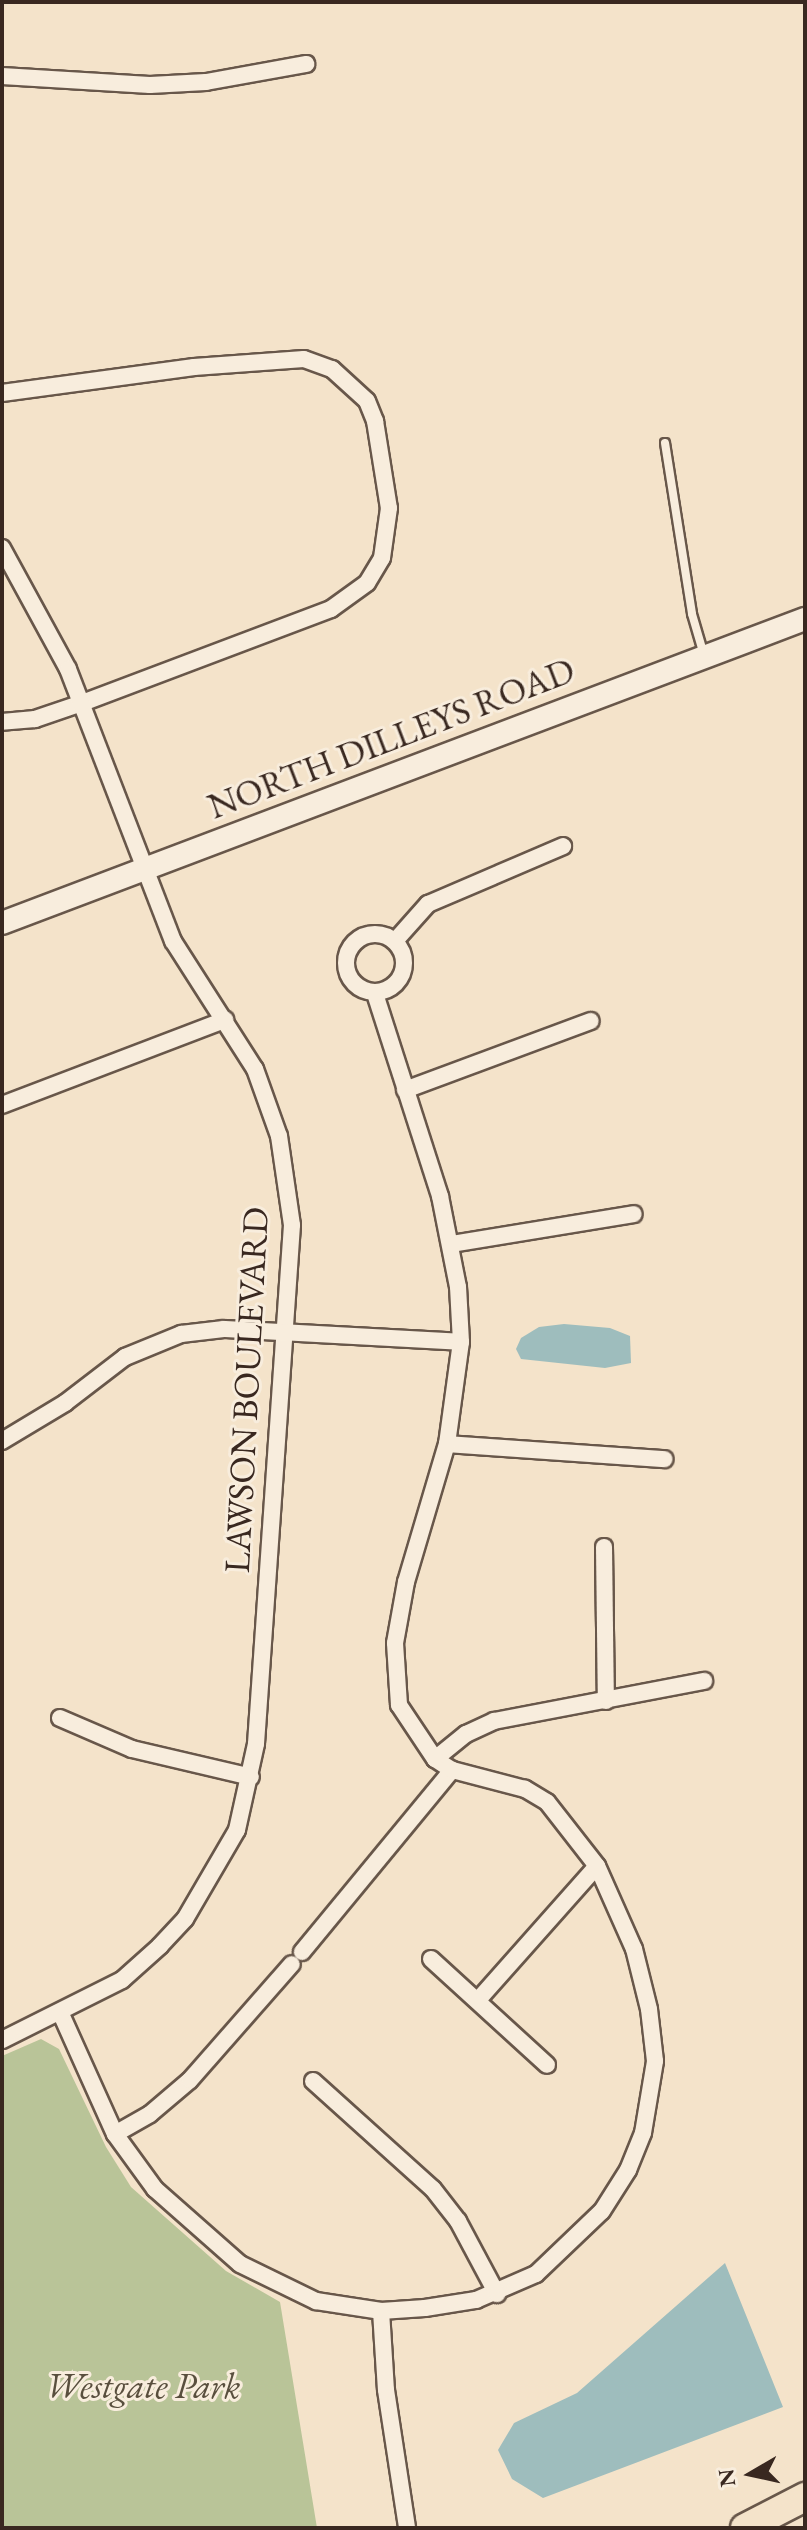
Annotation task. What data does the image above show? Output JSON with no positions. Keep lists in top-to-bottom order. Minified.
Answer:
{"streets":{"street":["NORTH DILLEYS ROAD","LAWSON BOULEVARD"]},"crossings":[["NORTH DILLEYS ROAD","LAWSON BOULEVARD"]],"parks":["Westgate Park"],"north":"left"}
